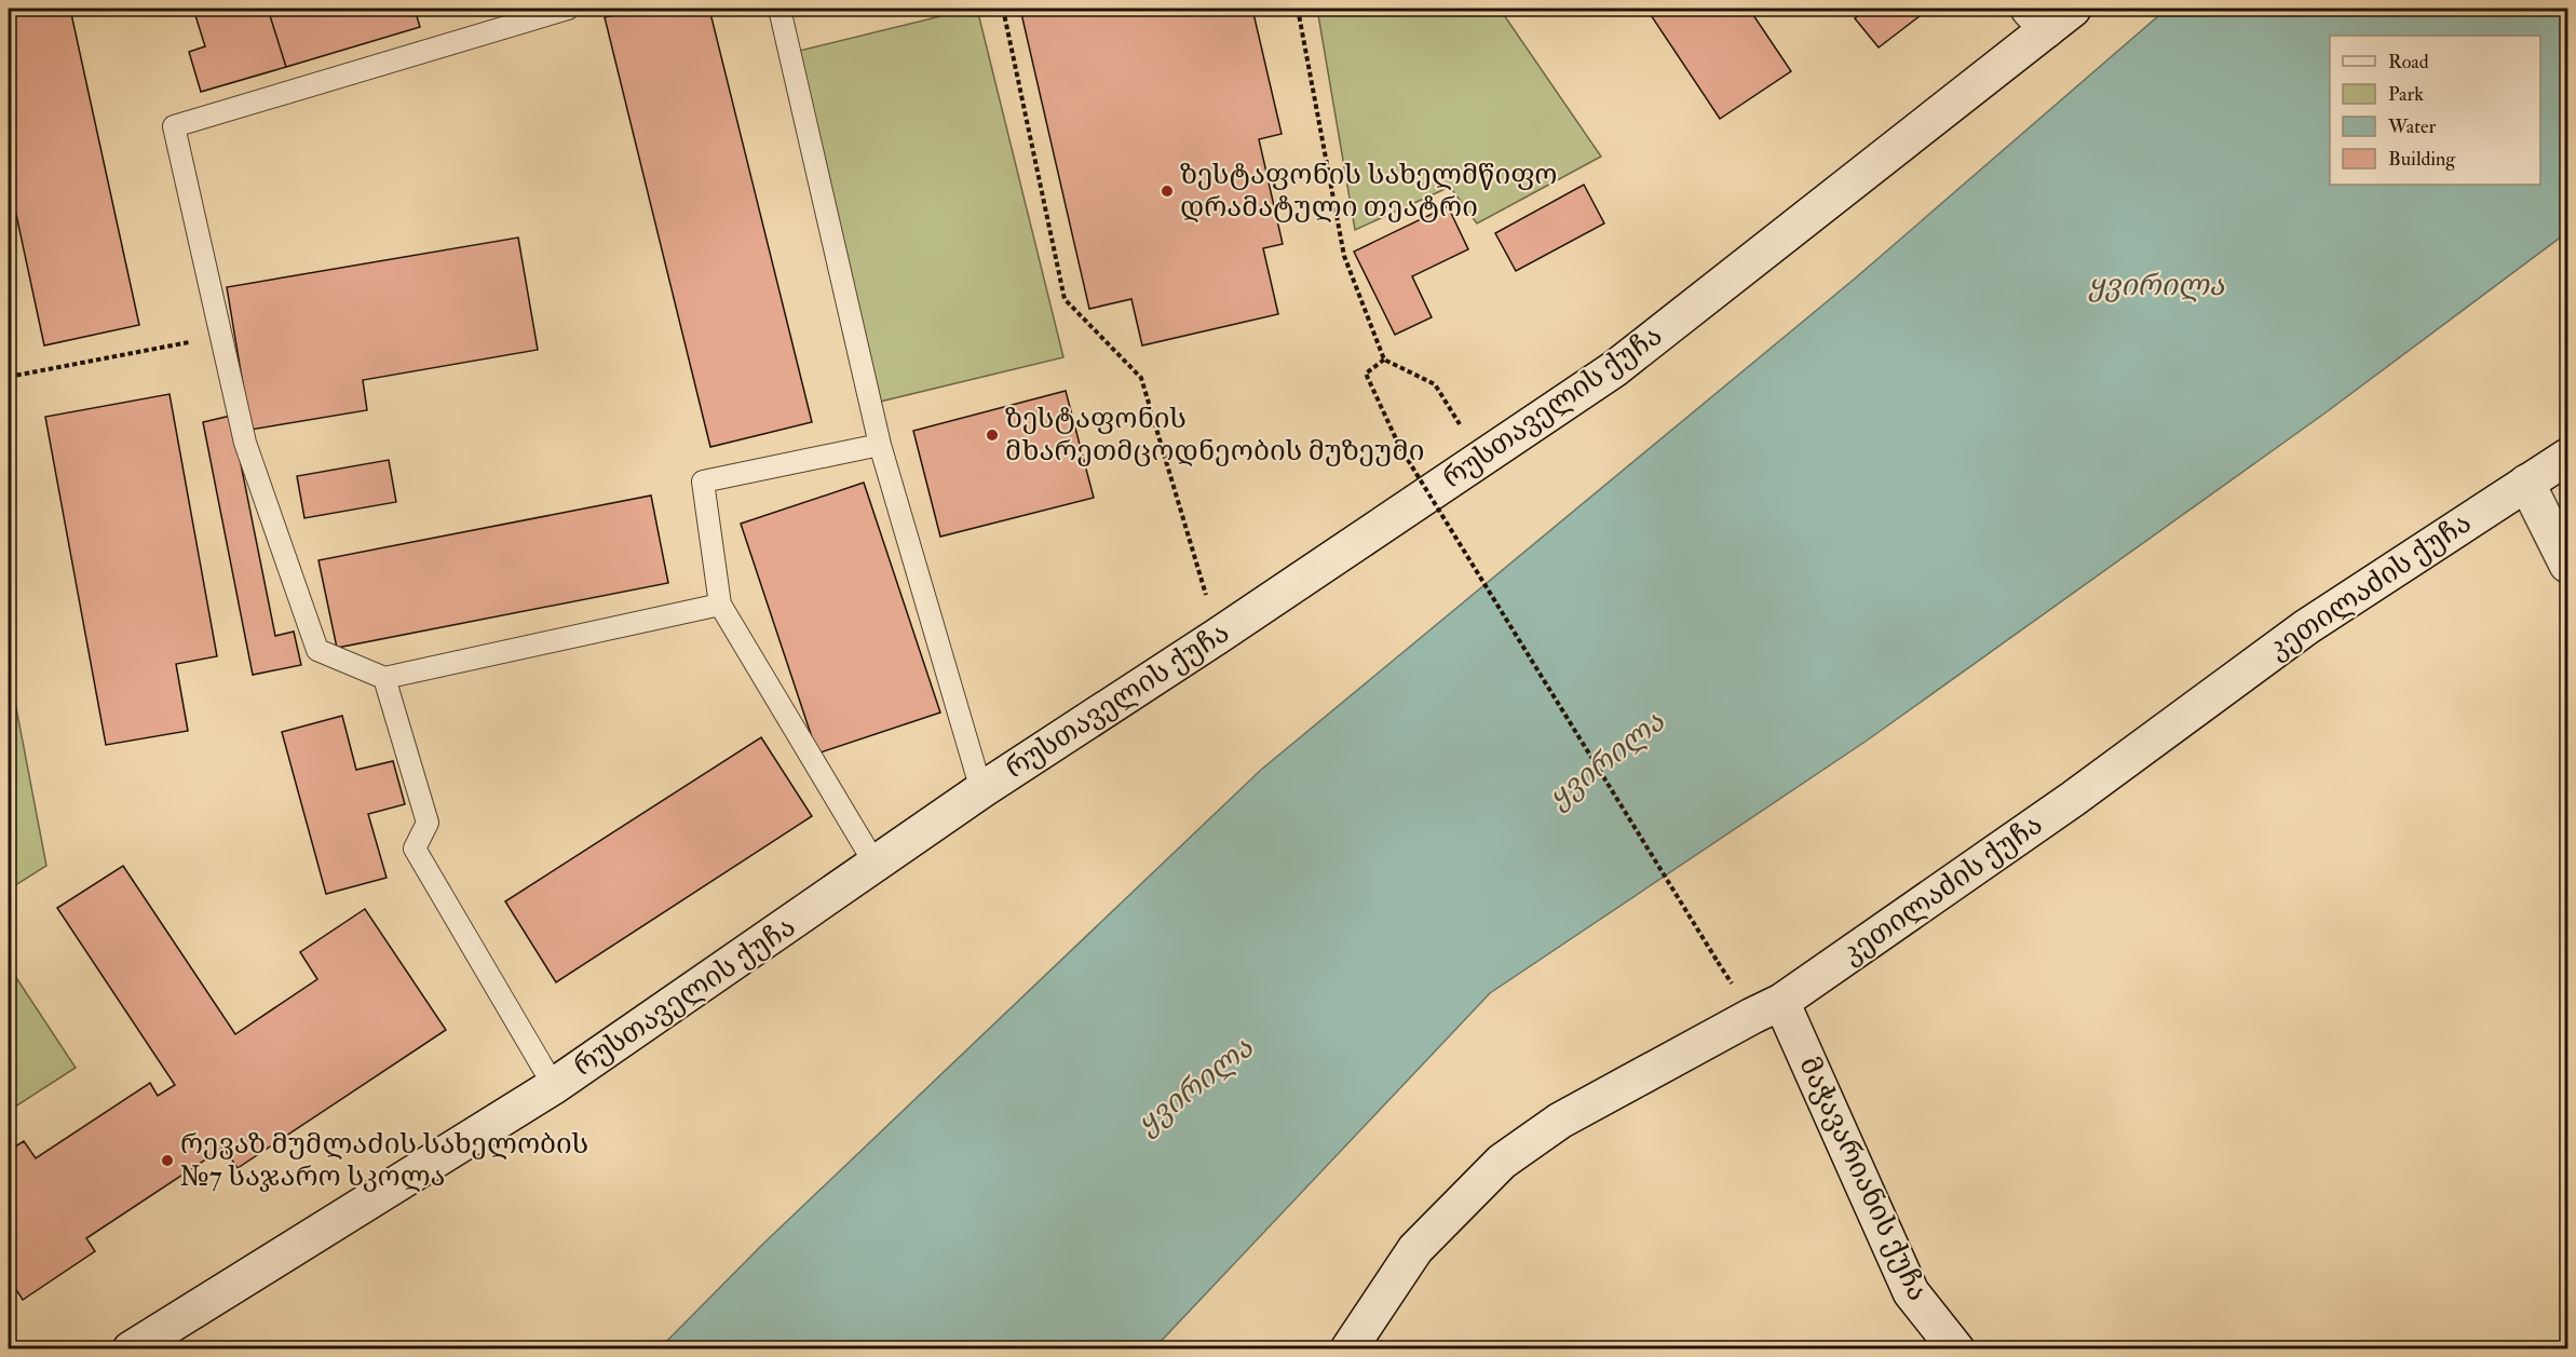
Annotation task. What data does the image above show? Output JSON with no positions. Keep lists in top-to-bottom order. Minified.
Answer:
{"streets":{"street":["რუსთაველის ქუჩა","კეთილაძის ქუჩა","მაჭავარიანის ქუჩა"]},"crossings":[["კეთილაძის ქუჩა","მაჭავარიანის ქუჩა"]],"water":["ყვირილა"],"places":["ზესტაფონის სახელმწიფო დრამატული თეატრი","ზესტაფონის მხარეთმცოდნეობის მუზეუმი","რევაზ მუმლაძის სახელობის №7 საჯარო სკოლა"],"legend":["Road","Park","Water","Building"]}
